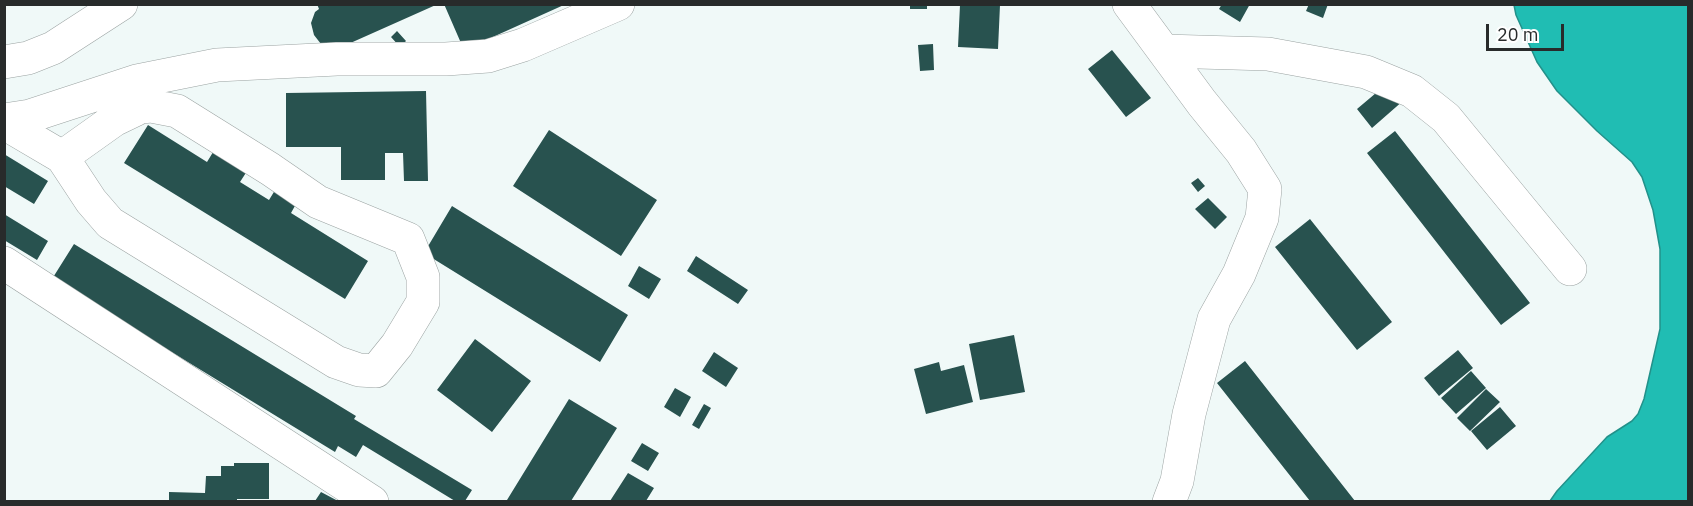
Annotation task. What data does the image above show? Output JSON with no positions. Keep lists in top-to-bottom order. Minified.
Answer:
{"scale_bar":"20 m"}
